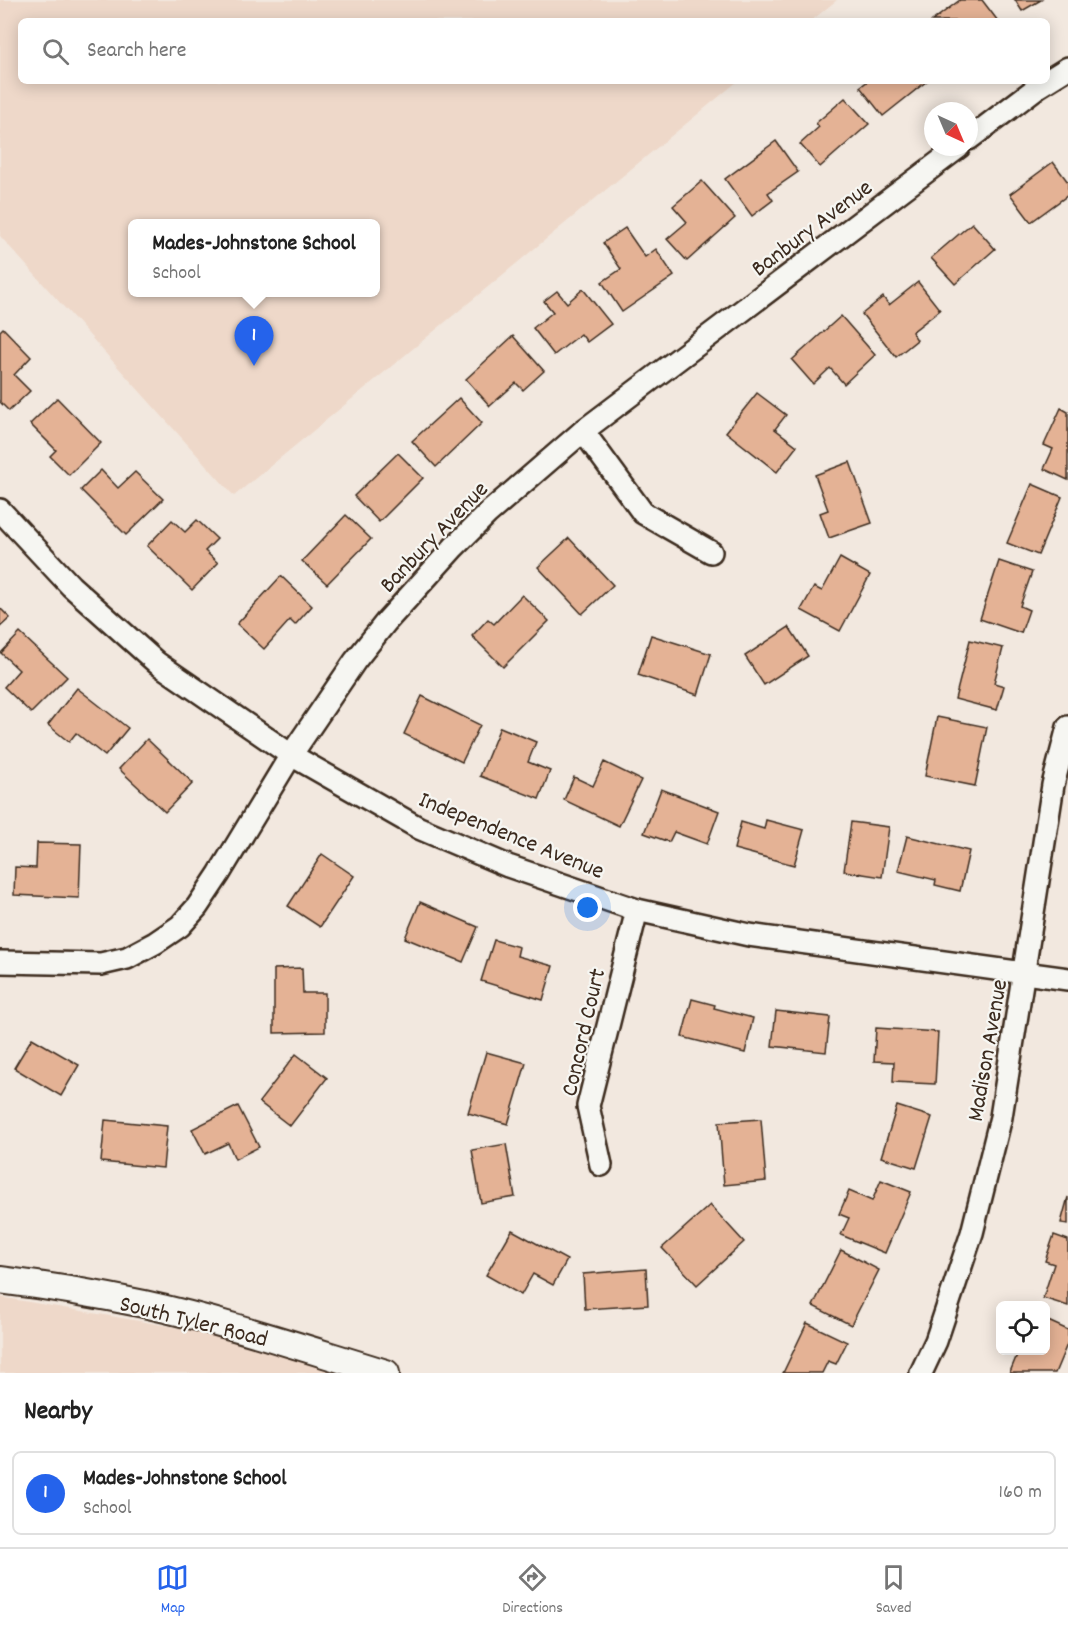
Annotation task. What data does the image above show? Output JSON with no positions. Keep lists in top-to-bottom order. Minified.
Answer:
{"streets":{"street":["Banbury Avenue","Independence Avenue","Concord Court","Madison Avenue","South Tyler Road"]},"crossings":[["Banbury Avenue","Independence Avenue"],["Independence Avenue","Concord Court"],["Independence Avenue","Madison Avenue"]],"north":"bottom right","page":{"search":"Search here","popup":["Mades-Johnstone School","School"],"pins":"1","heading":"Nearby","list":[{"mark":"1","name":"Mades-Johnstone School","note":"School","value":"160 m"}],"nav":["Map","Directions","Saved"]}}
